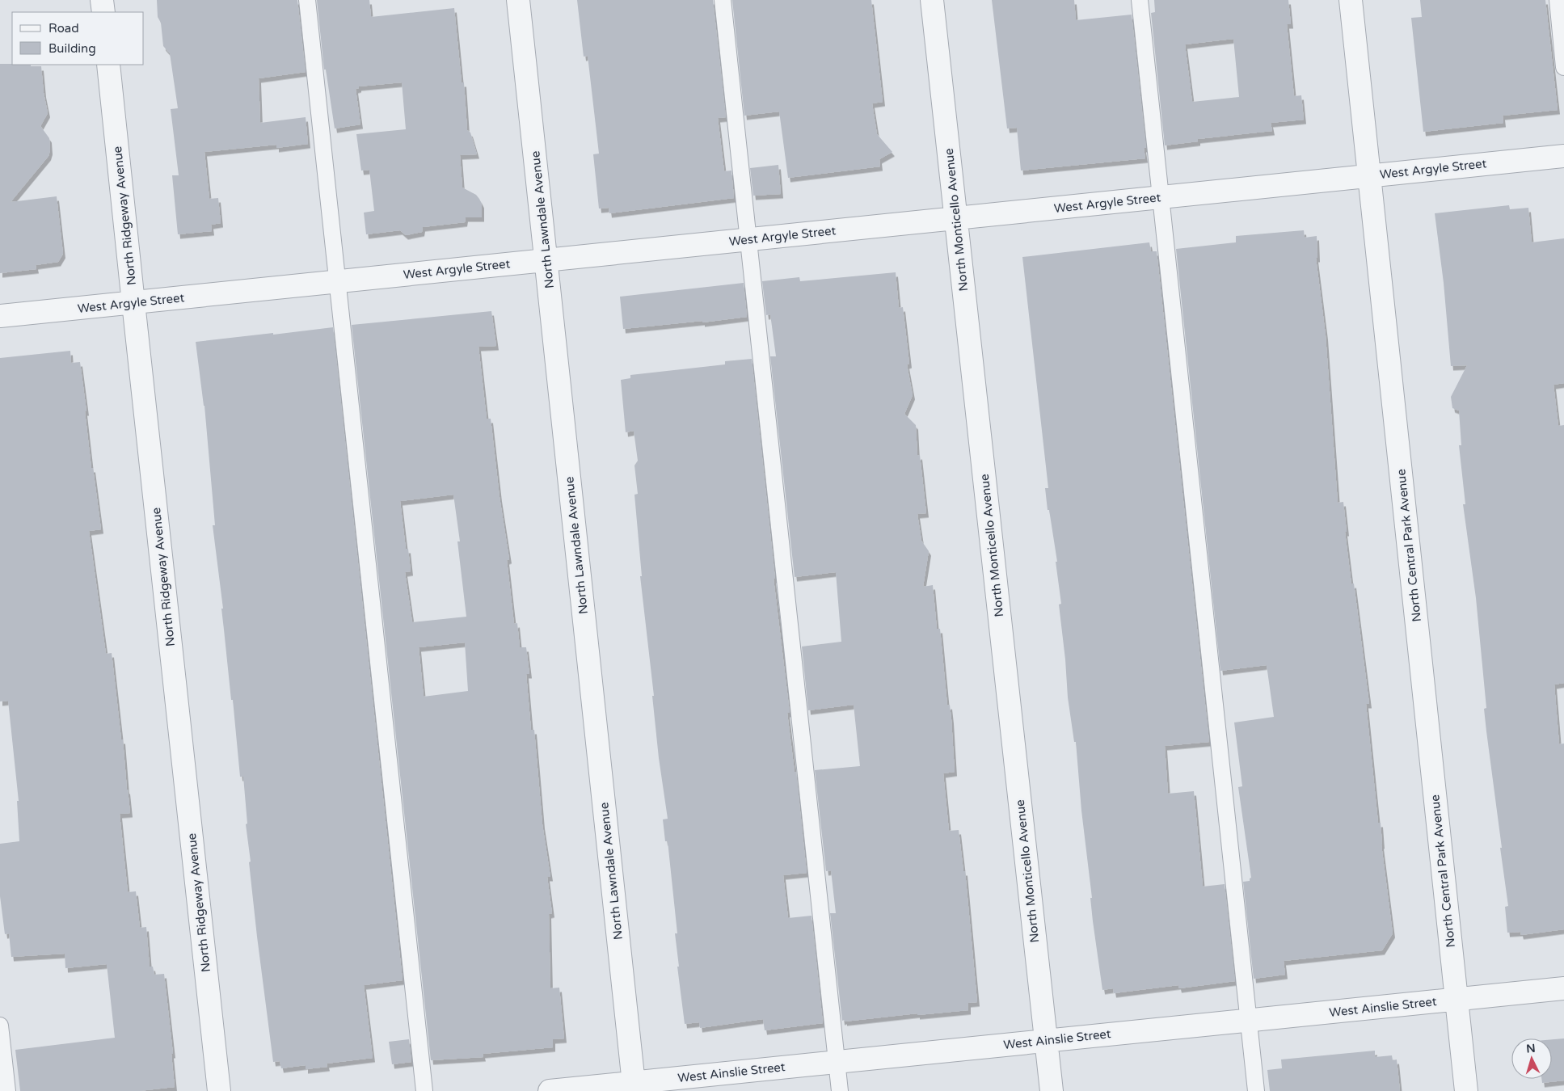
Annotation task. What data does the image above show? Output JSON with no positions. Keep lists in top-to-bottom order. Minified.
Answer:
{"streets":{"street":["West Argyle Street","North Ridgeway Avenue","North Lawndale Avenue","North Monticello Avenue","North Central Park Avenue","West Ainslie Street"]},"crossings":[["West Argyle Street","North Ridgeway Avenue"],["West Argyle Street","North Lawndale Avenue"],["West Argyle Street","North Monticello Avenue"],["West Argyle Street","North Central Park Avenue"],["North Lawndale Avenue","West Ainslie Street"],["North Monticello Avenue","West Ainslie Street"],["North Central Park Avenue","West Ainslie Street"]],"legend":["Road","Building"],"north":"top"}
